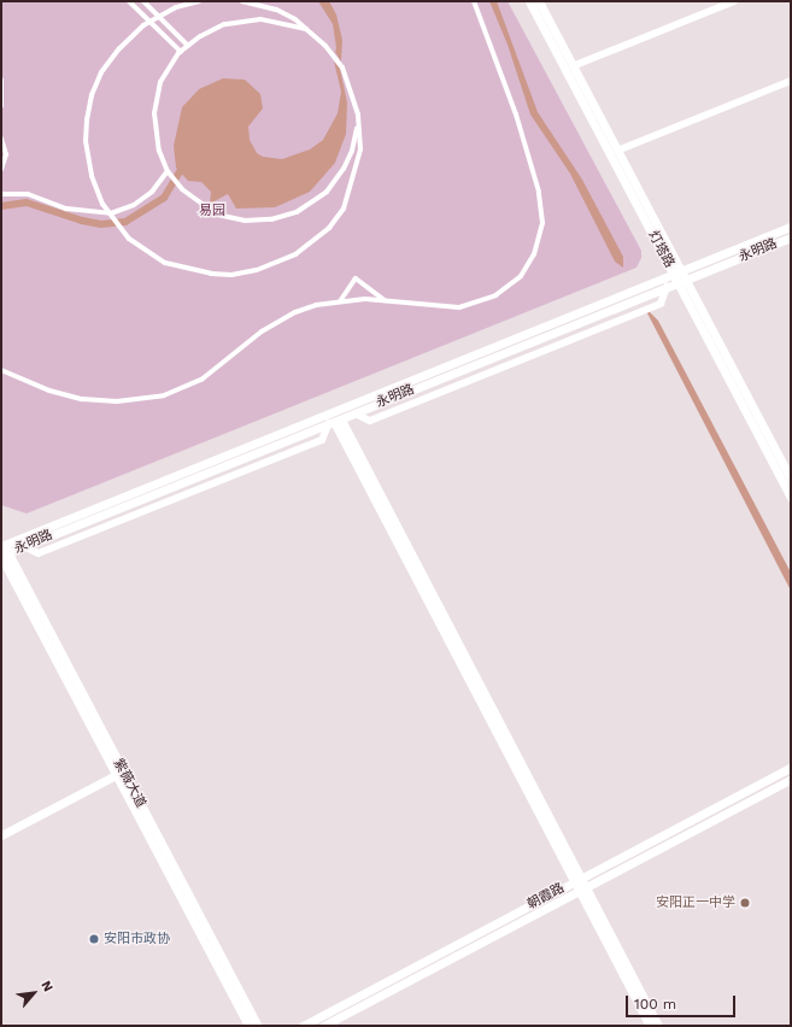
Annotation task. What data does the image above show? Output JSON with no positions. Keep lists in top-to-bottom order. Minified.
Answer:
{"streets":{"street":["灯塔路","永明路","紫薇大道","朝霞路"]},"crossings":[["灯塔路","永明路"],["永明路","紫薇大道"]],"parks":["易园"],"places":["安阳正一中学","安阳市政协"],"scale_bar":"100 m","north":"top right"}
